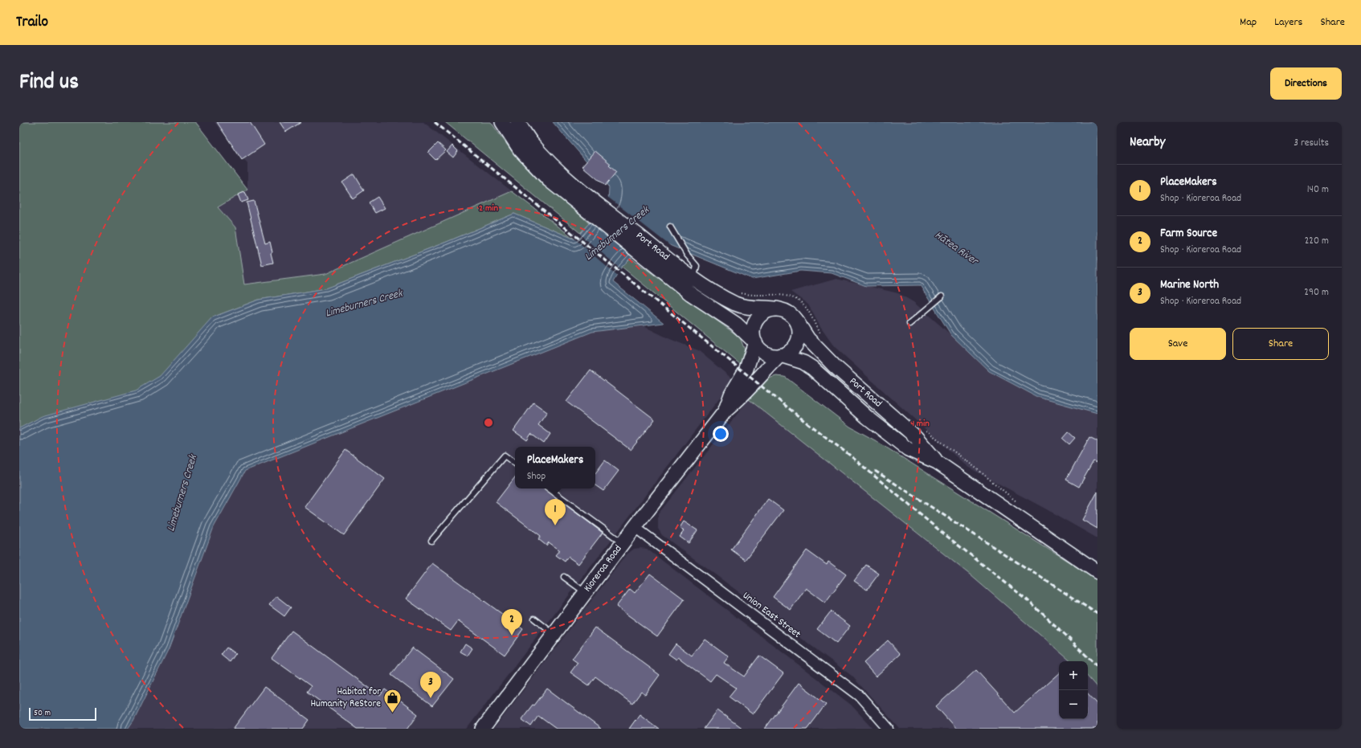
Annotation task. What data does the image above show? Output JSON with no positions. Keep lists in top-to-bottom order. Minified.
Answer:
{"streets":{"main road":["Port Road","Kioreroa Road"],"street":["Union East Street"]},"crossings":[["Port Road","Kioreroa Road"],["Kioreroa Road","Union East Street"]],"water":["Limeburners Creek","Hātea River"],"places":{"shop":["Habitat for Humanity ReStore"]},"scale_bar":"50 m","page":{"header":"Trailo","nav":["Map","Layers","Share"],"title":"Find us","buttons":["Directions",["Save","Share"]],"heading":["Nearby","3 results"],"list":[{"mark":"1","name":"PlaceMakers","note":"Shop · Kioreroa Road","value":"140 m"},{"mark":"2","name":"Farm Source","note":"Shop · Kioreroa Road","value":"220 m"},{"mark":"3","name":"Marine North","note":"Shop · Kioreroa Road","value":"290 m"}],"popup":["PlaceMakers","Shop"],"pins":["1","2","3"],"map_buttons":["+","−"],"scale":"50 m"},"rings":["2 min","4 min"]}
